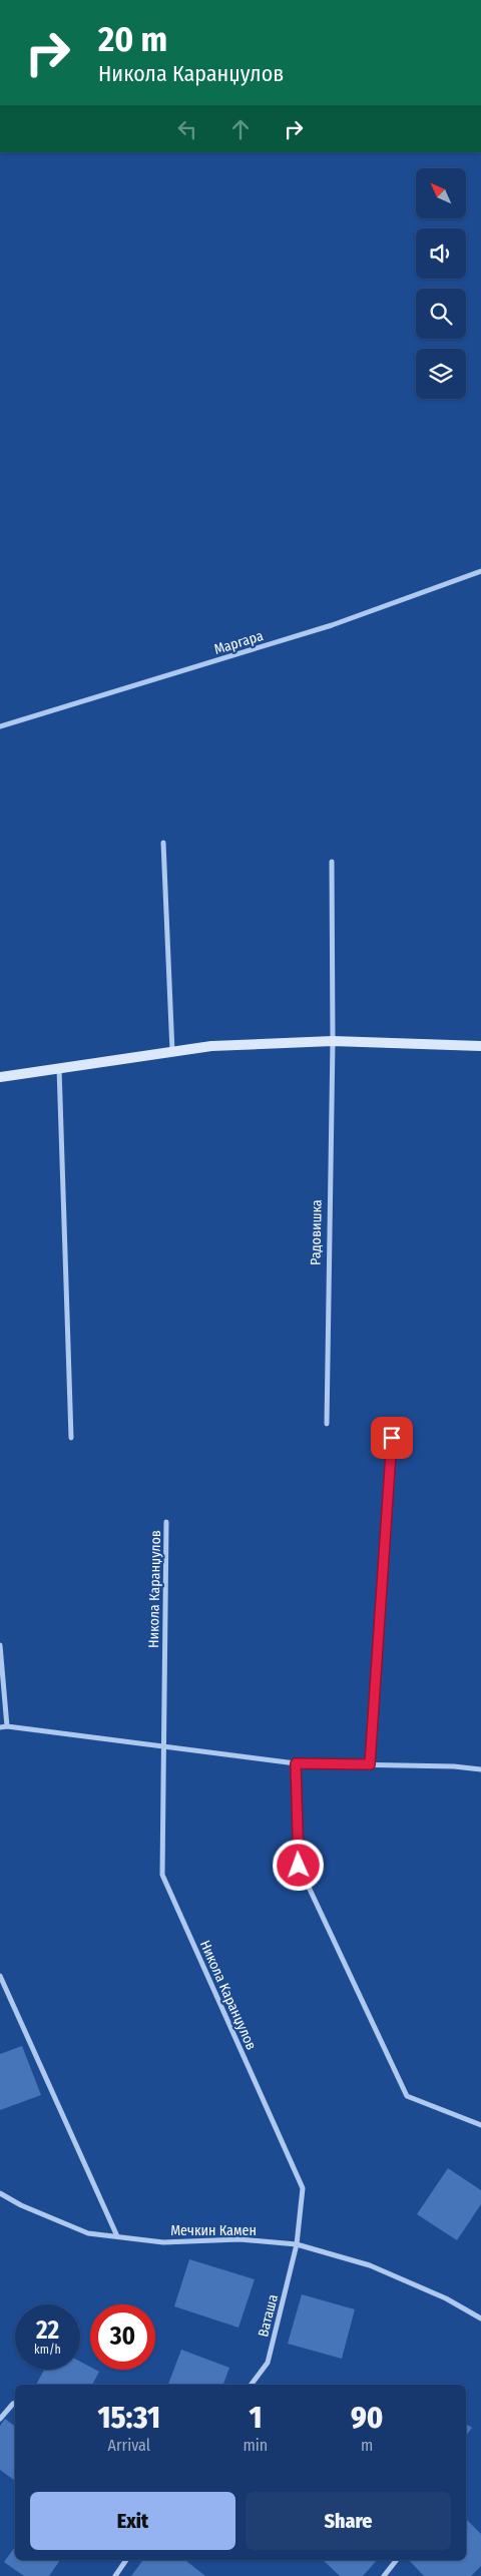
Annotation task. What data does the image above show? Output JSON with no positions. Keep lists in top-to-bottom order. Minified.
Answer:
{"streets":{"street":["Маргара","Радовишка","Никола Каранџулов","Мечкин Камен","Ваташа"]},"crossings":[["Никола Каранџулов","Мечкин Камен"],["Никола Каранџулов","Ваташа"],["Мечкин Камен","Ваташа"]],"north":"top left","page":{"turn":["20 m","Никола Каранџулов"],"speed":"22 km/h","limit":"30","eta":["15:31","Arrival","1","min","90","m"],"buttons":["Exit","Share"]}}
